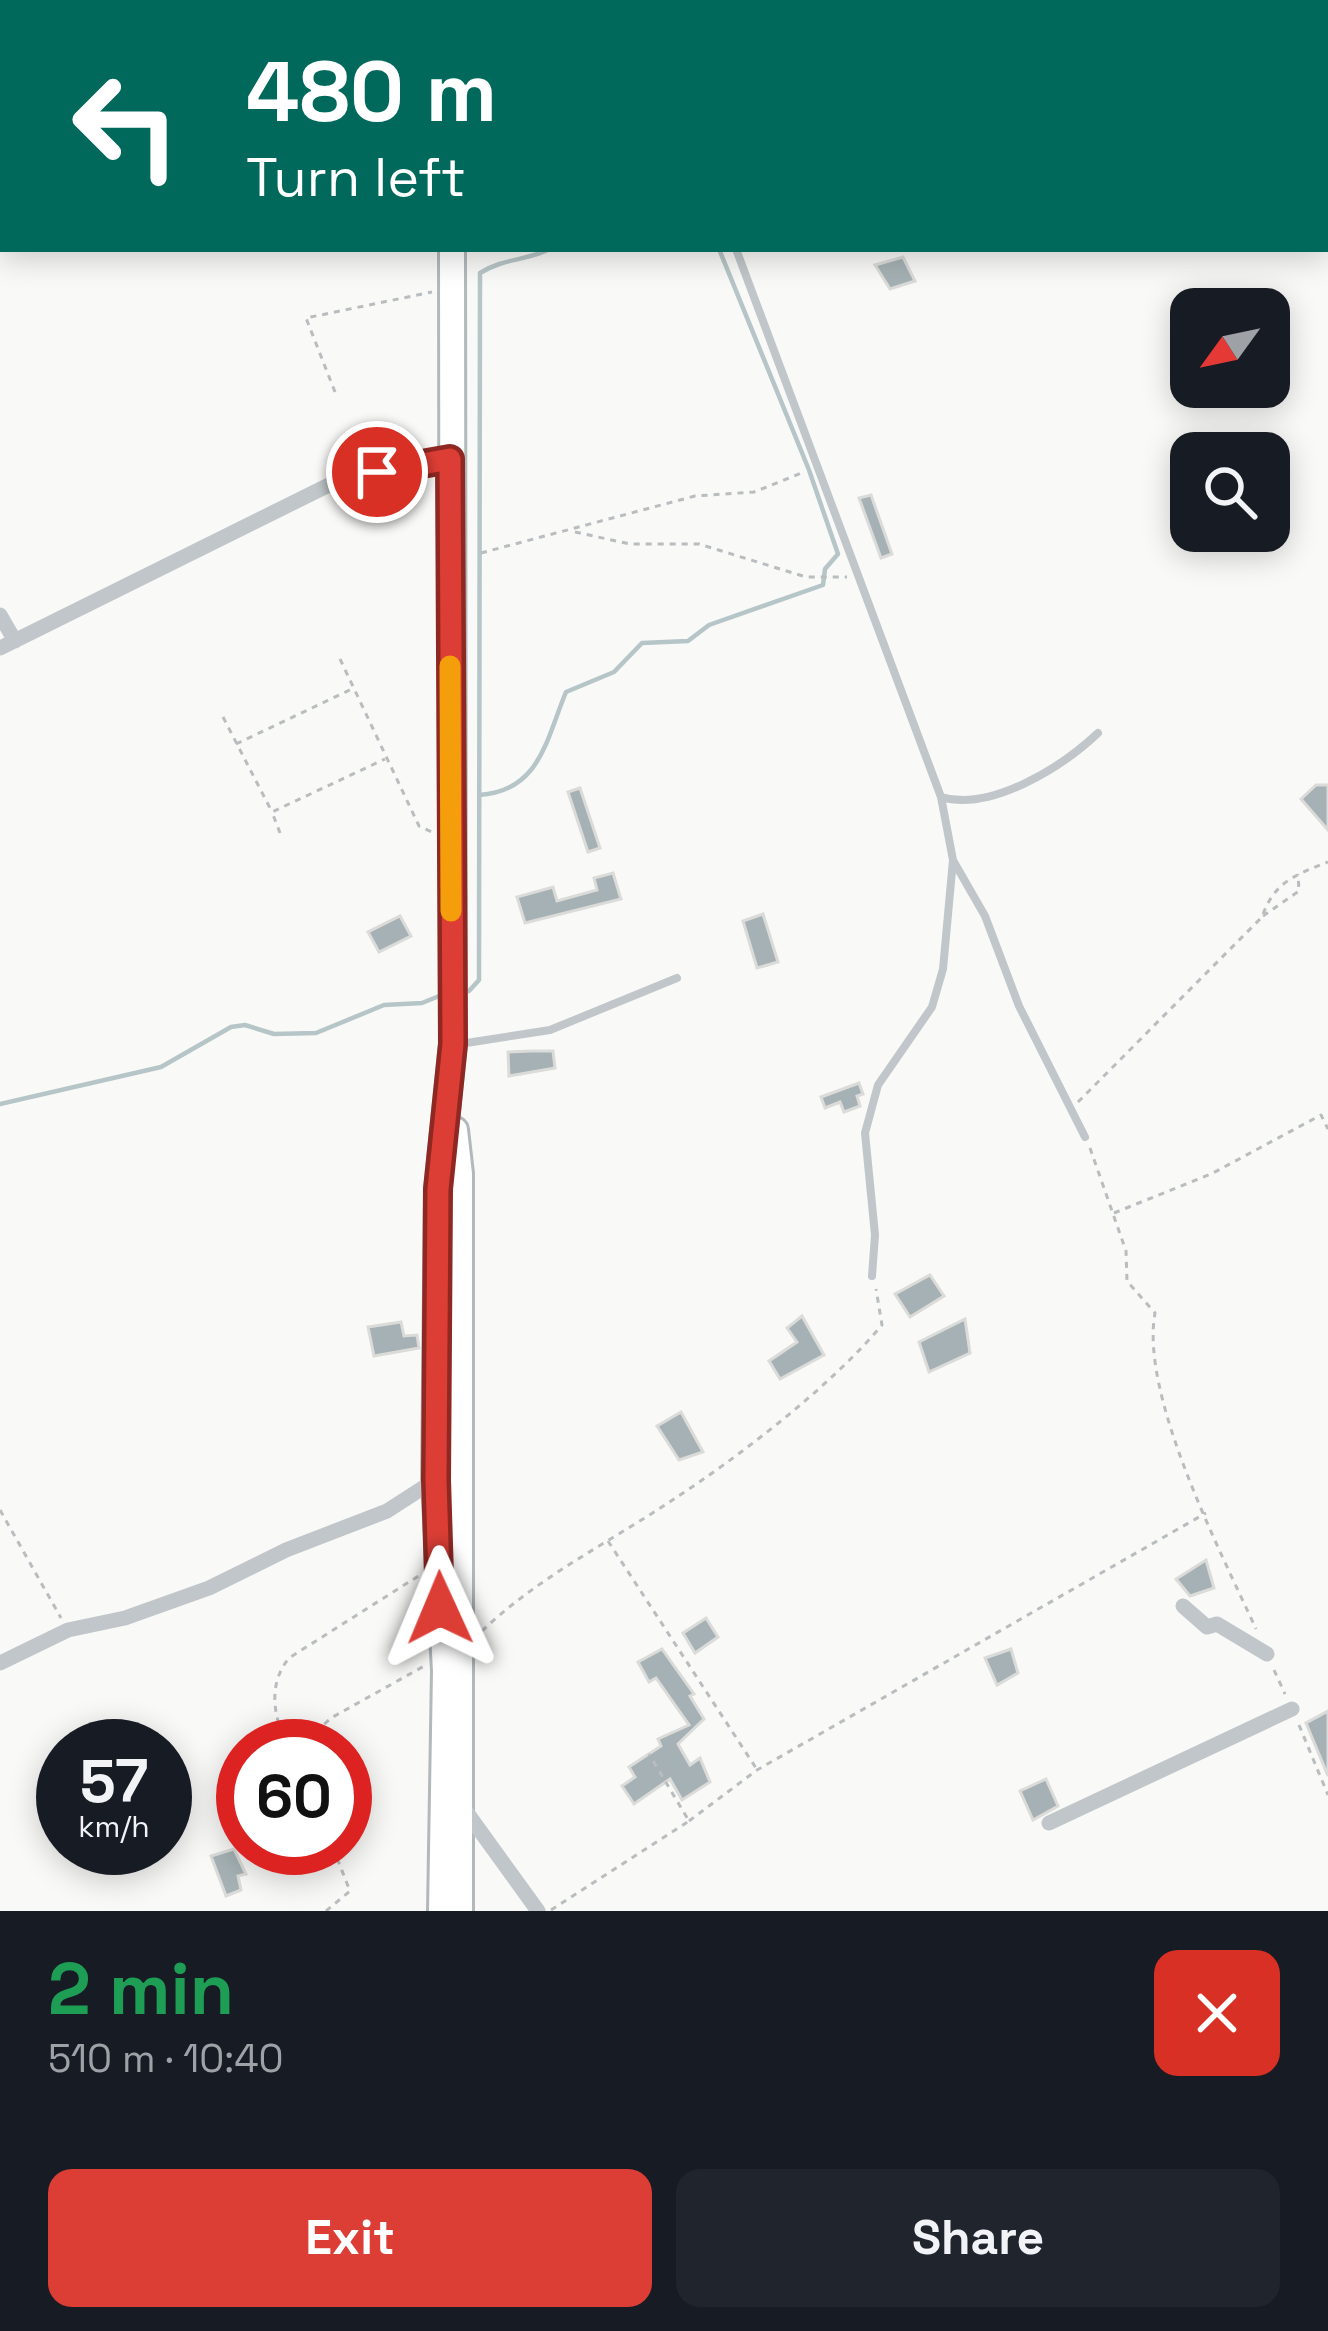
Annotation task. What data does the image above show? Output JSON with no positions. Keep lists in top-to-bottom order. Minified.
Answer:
{"north":"bottom left","page":{"turn":["480 m","Turn left"],"speed":"57 km/h","limit":"60","heading":["2 min","510 m · 10:40"],"buttons":["Exit","Share"]}}
